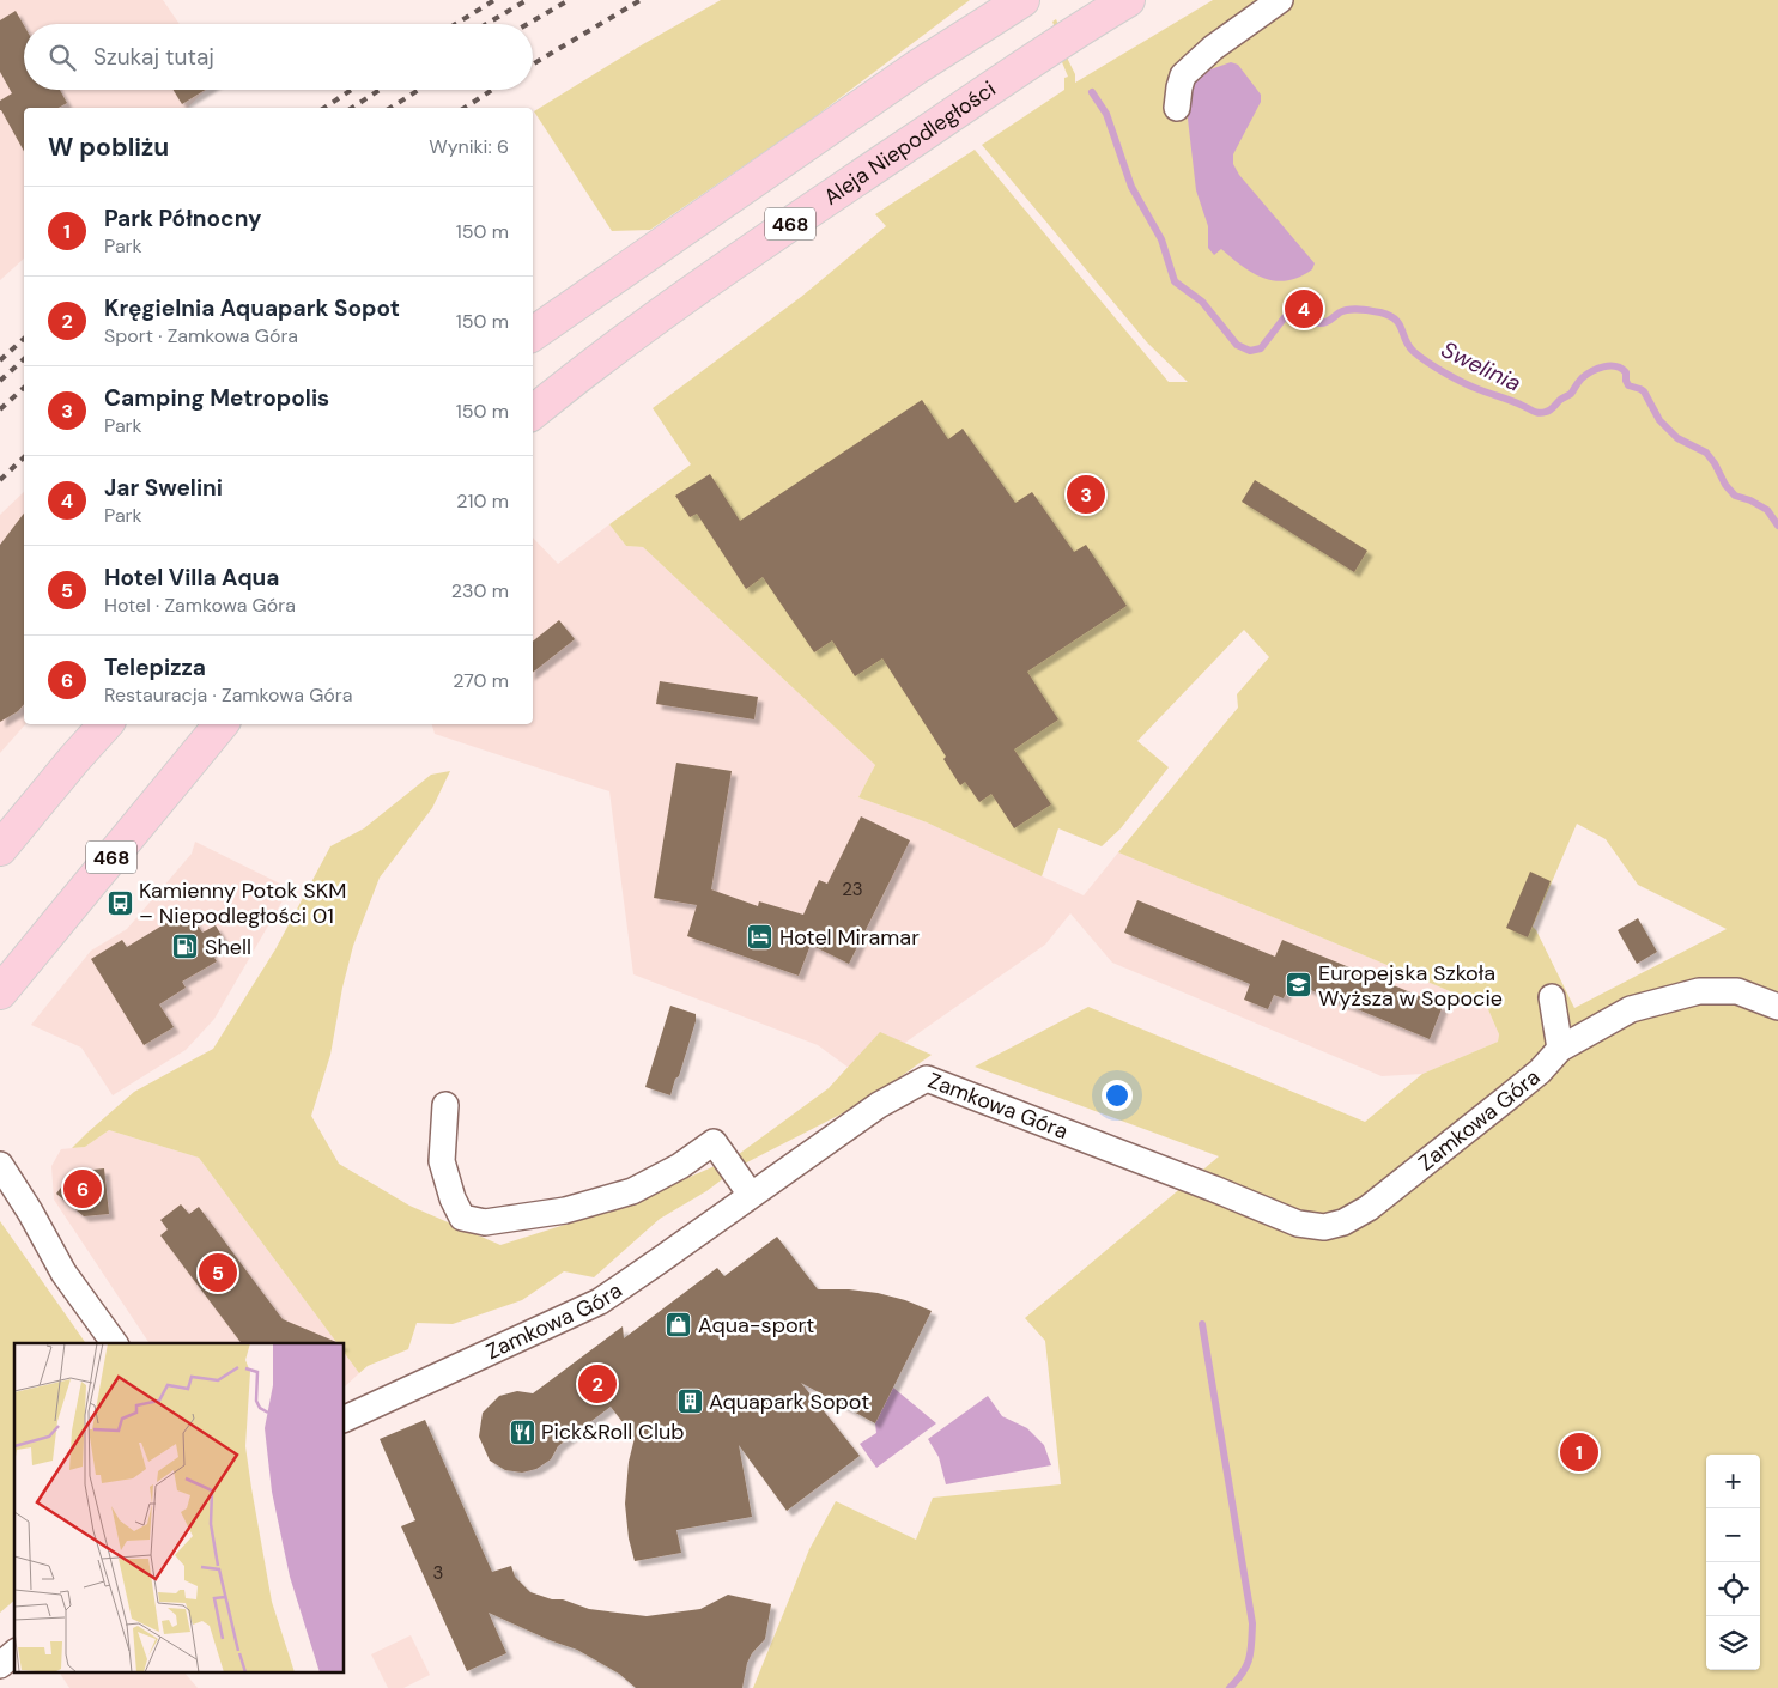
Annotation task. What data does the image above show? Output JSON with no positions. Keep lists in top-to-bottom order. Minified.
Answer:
{"streets":{"main road":["Aleja Niepodległości","468"],"street":["Zamkowa Góra"]},"water":["Swelinia"],"places":{"bus stop":["Kamienny Potok SKM – Niepodległości 01"],"hotel":["Hotel Miramar"],"fuel station":["Shell"],"school or university":["Europejska Szkoła Wyższa w Sopocie"],"shop":["Aqua-sport"],"building":["Aquapark Sopot"],"restaurant":["Pick&Roll Club"]},"house_numbers":["23","3"],"page":{"search":"Szukaj tutaj","heading":["W pobliżu","Wyniki: 6"],"list":[{"mark":"1","name":"Park Północny","note":"Park","value":"150 m"},{"mark":"2","name":"Kręgielnia Aquapark Sopot","note":"Sport · Zamkowa Góra","value":"150 m"},{"mark":"3","name":"Camping Metropolis","note":"Park","value":"150 m"},{"mark":"4","name":"Jar Swelini","note":"Park","value":"210 m"},{"mark":"5","name":"Hotel Villa Aqua","note":"Hotel · Zamkowa Góra","value":"230 m"},{"mark":"6","name":"Telepizza","note":"Restauracja · Zamkowa Góra","value":"270 m"}],"pins":["4","3","6","5","2","1"],"map_buttons":["+","−"]}}
